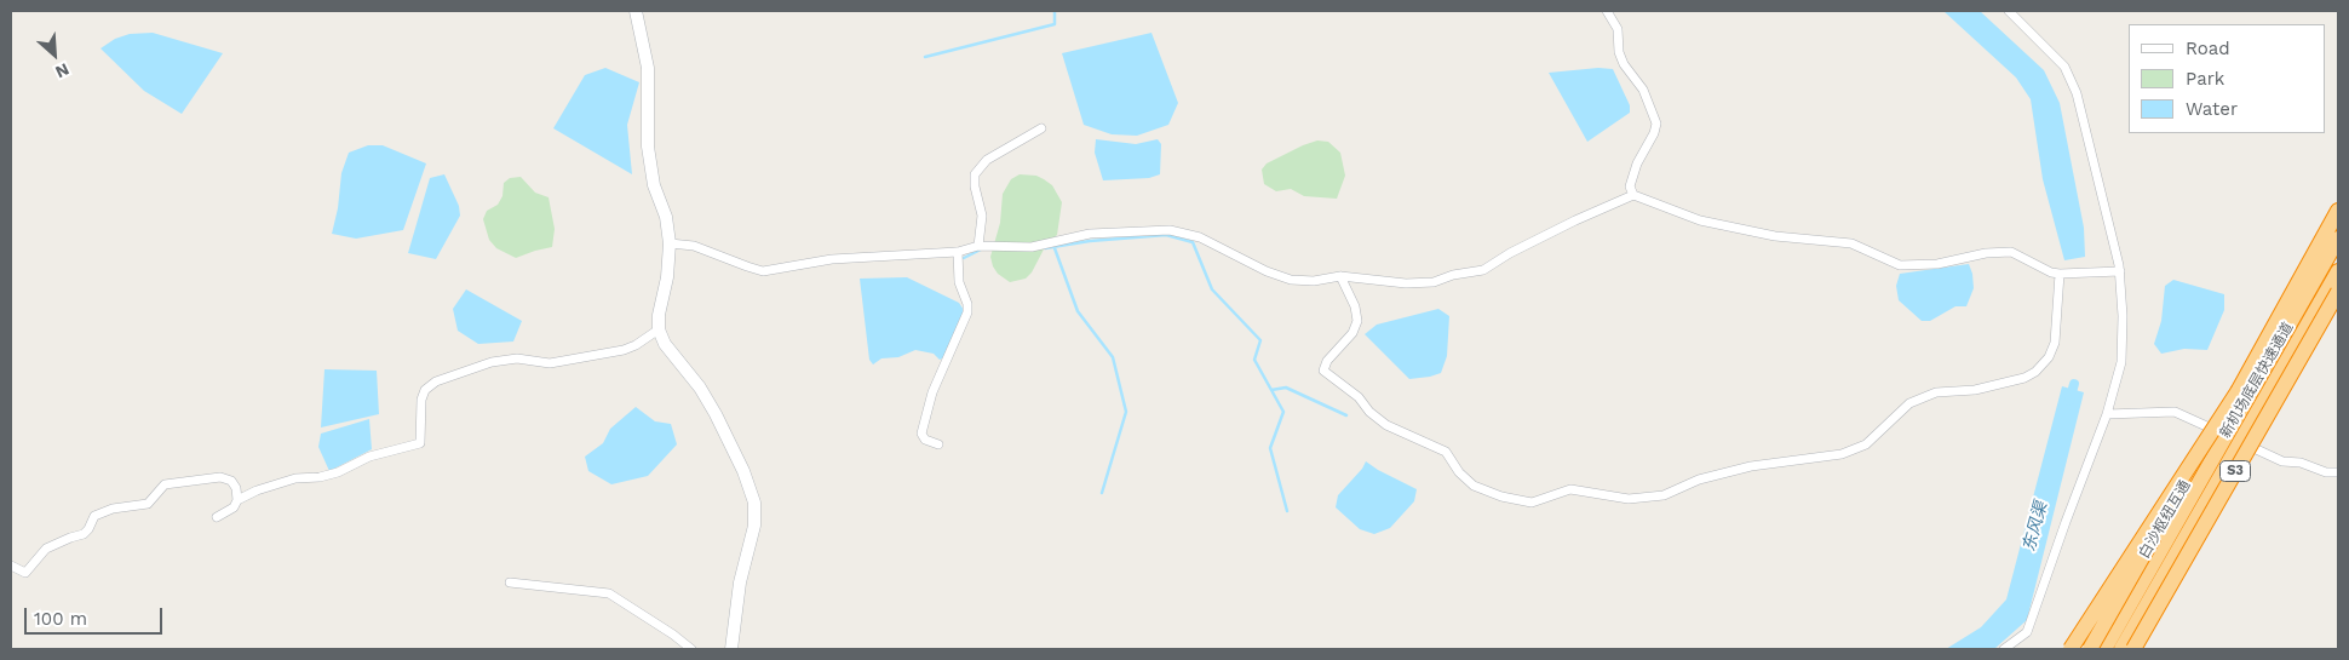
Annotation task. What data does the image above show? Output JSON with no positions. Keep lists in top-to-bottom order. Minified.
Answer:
{"streets":{"highway":["新机场底层快速通道","S3","白沙枢纽互通"]},"crossings":[["S3","白沙枢纽互通"]],"water":["东风渠"],"legend":["Road","Park","Water"],"scale_bar":"100 m","north":"bottom right"}
